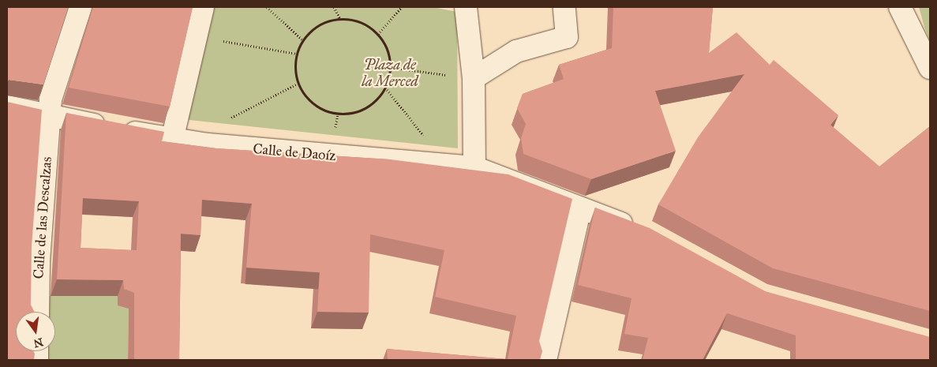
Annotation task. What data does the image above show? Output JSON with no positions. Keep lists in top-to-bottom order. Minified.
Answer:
{"streets":{"street":["Calle de Daoíz","Calle de las Descalzas"]},"crossings":[["Calle de Daoíz","Calle de las Descalzas"]],"parks":["Plaza de la Merced"],"north":"bottom"}
